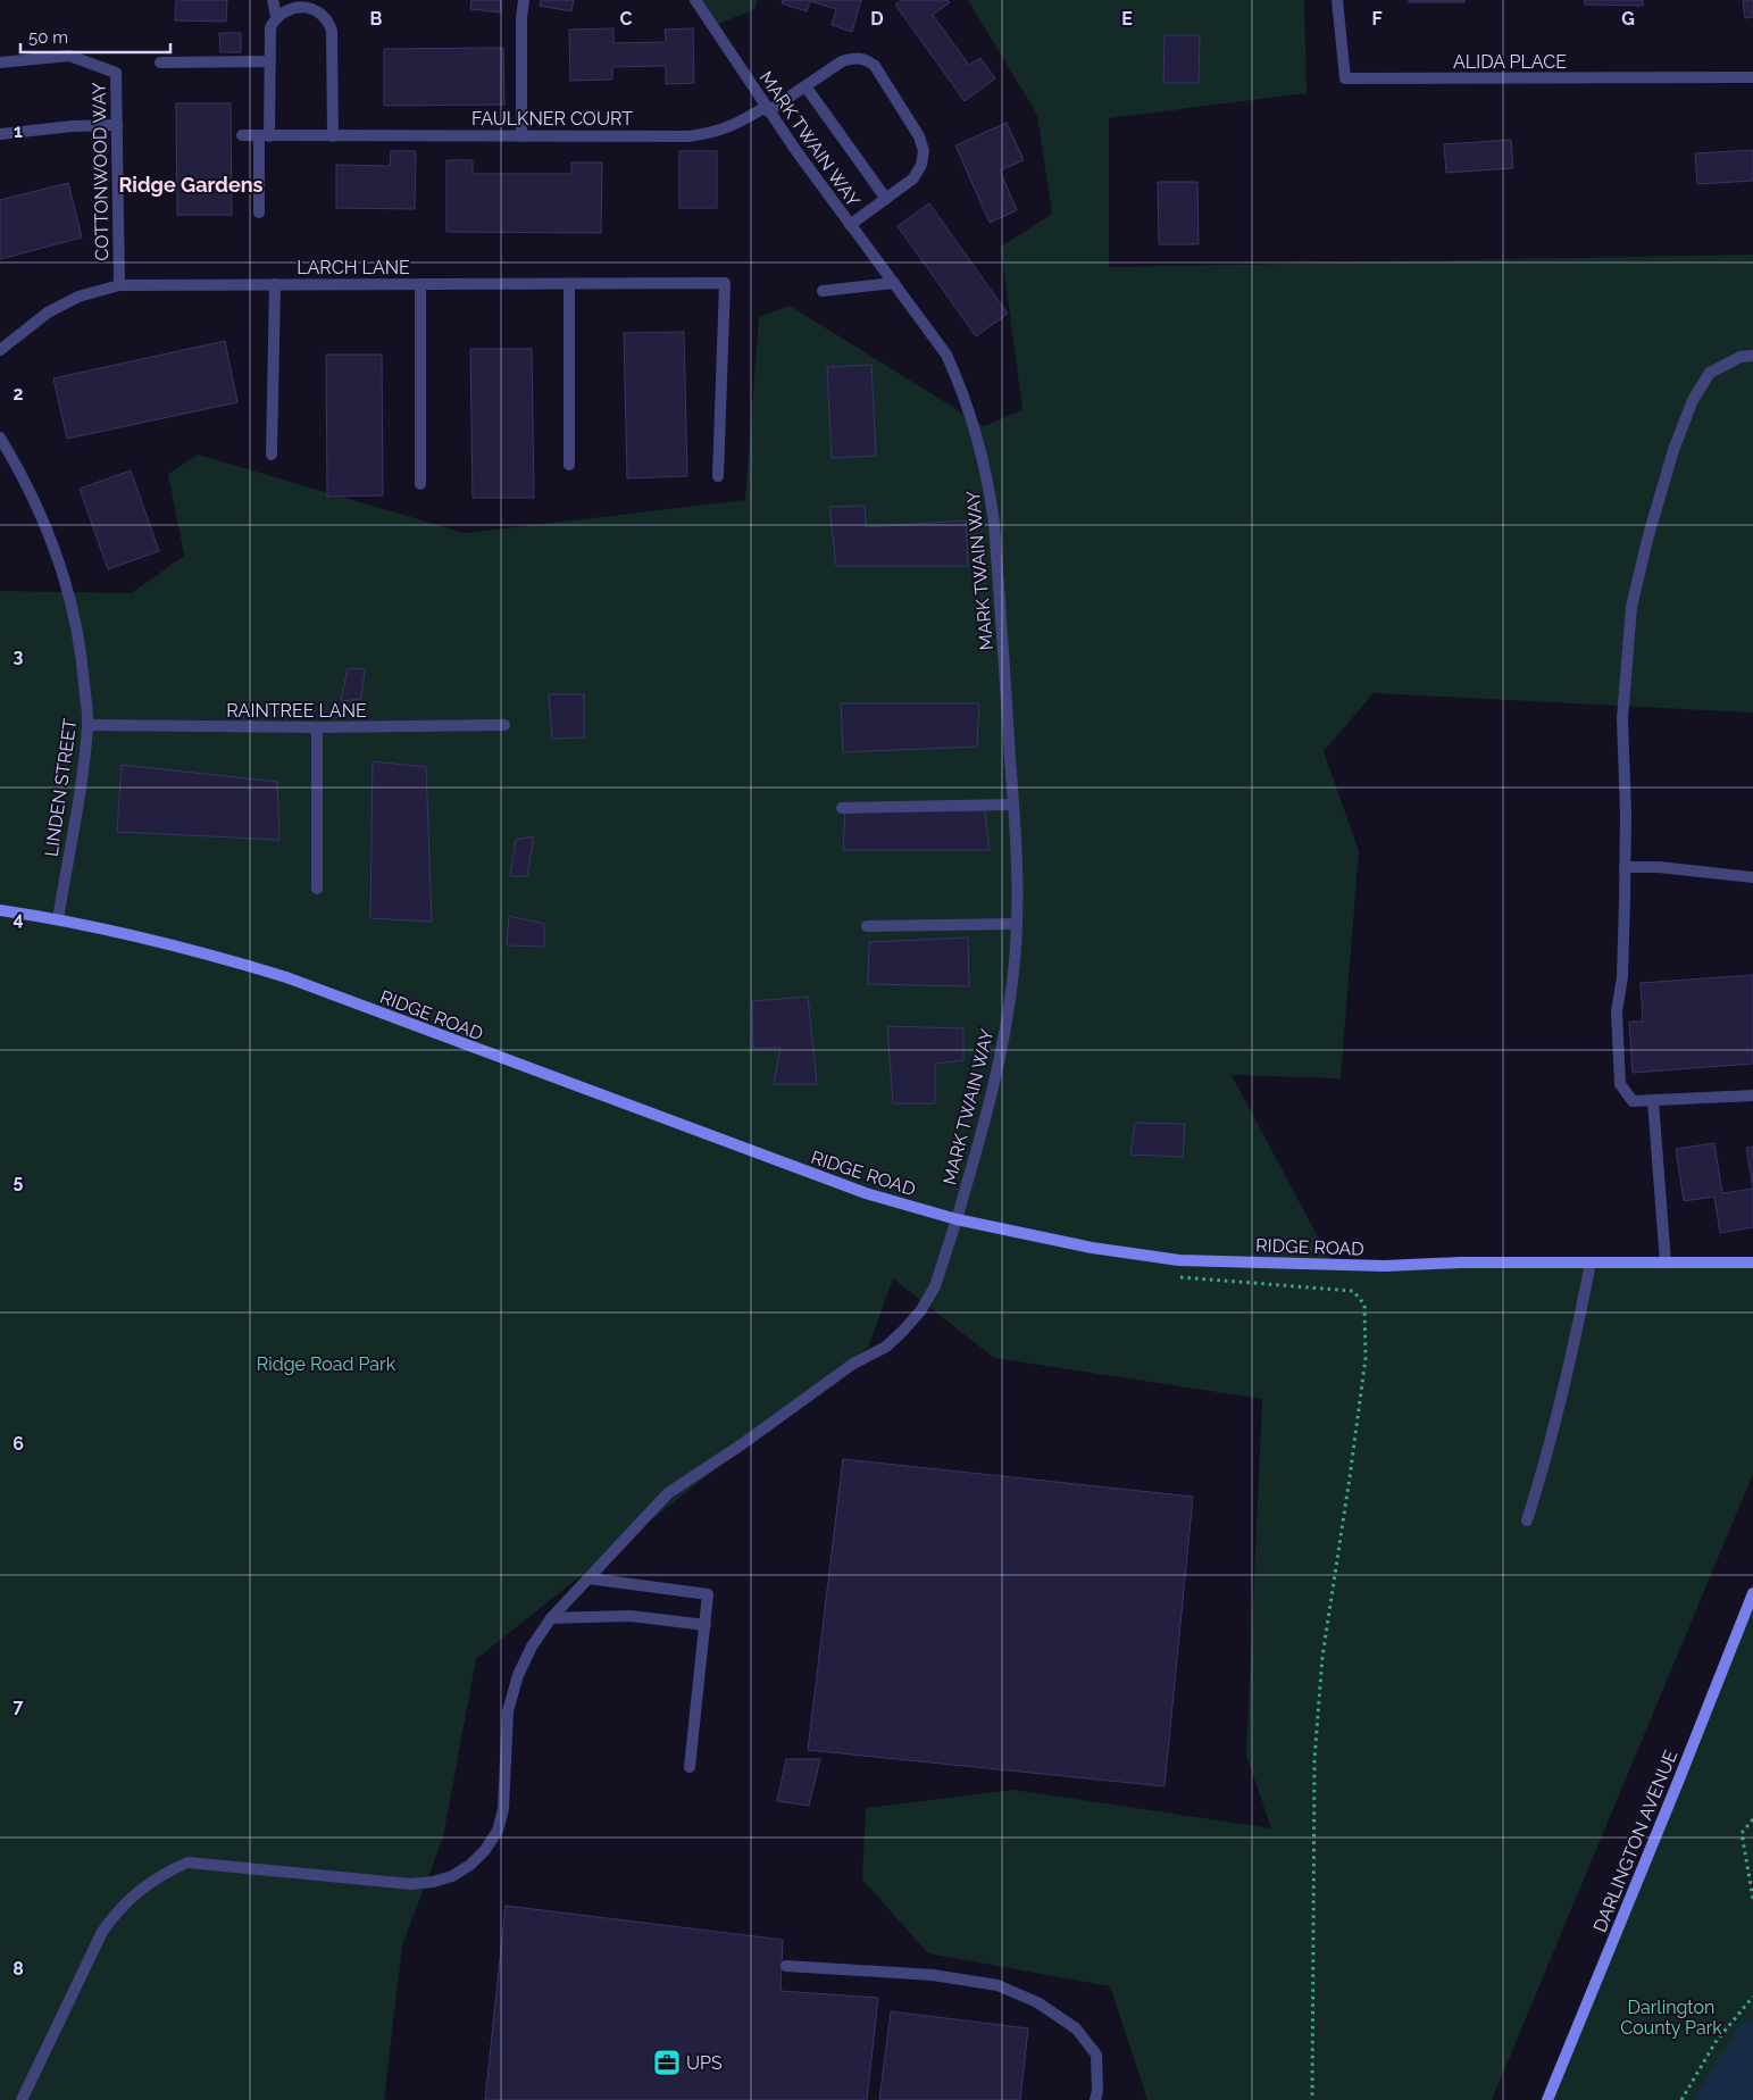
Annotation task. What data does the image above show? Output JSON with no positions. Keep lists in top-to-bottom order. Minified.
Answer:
{"streets":{"street":["ALIDA PLACE","FAULKNER COURT","MARK TWAIN WAY","COTTONWOOD WAY","LARCH LANE","RAINTREE LANE","LINDEN STREET","RIDGE ROAD","DARLINGTON AVENUE"]},"crossings":[["FAULKNER COURT","MARK TWAIN WAY"],["MARK TWAIN WAY","RIDGE ROAD"],["COTTONWOOD WAY","LARCH LANE"],["RAINTREE LANE","LINDEN STREET"],["LINDEN STREET","RIDGE ROAD"]],"districts":["Ridge Gardens"],"parks":["Ridge Road Park","Darlington County Park"],"places":{"office":["UPS"]},"scale_bar":"50 m","grid":{"columns":["B","C","D","E","F","G"],"rows":["1","2","3","4","5","6","7","8"]}}
